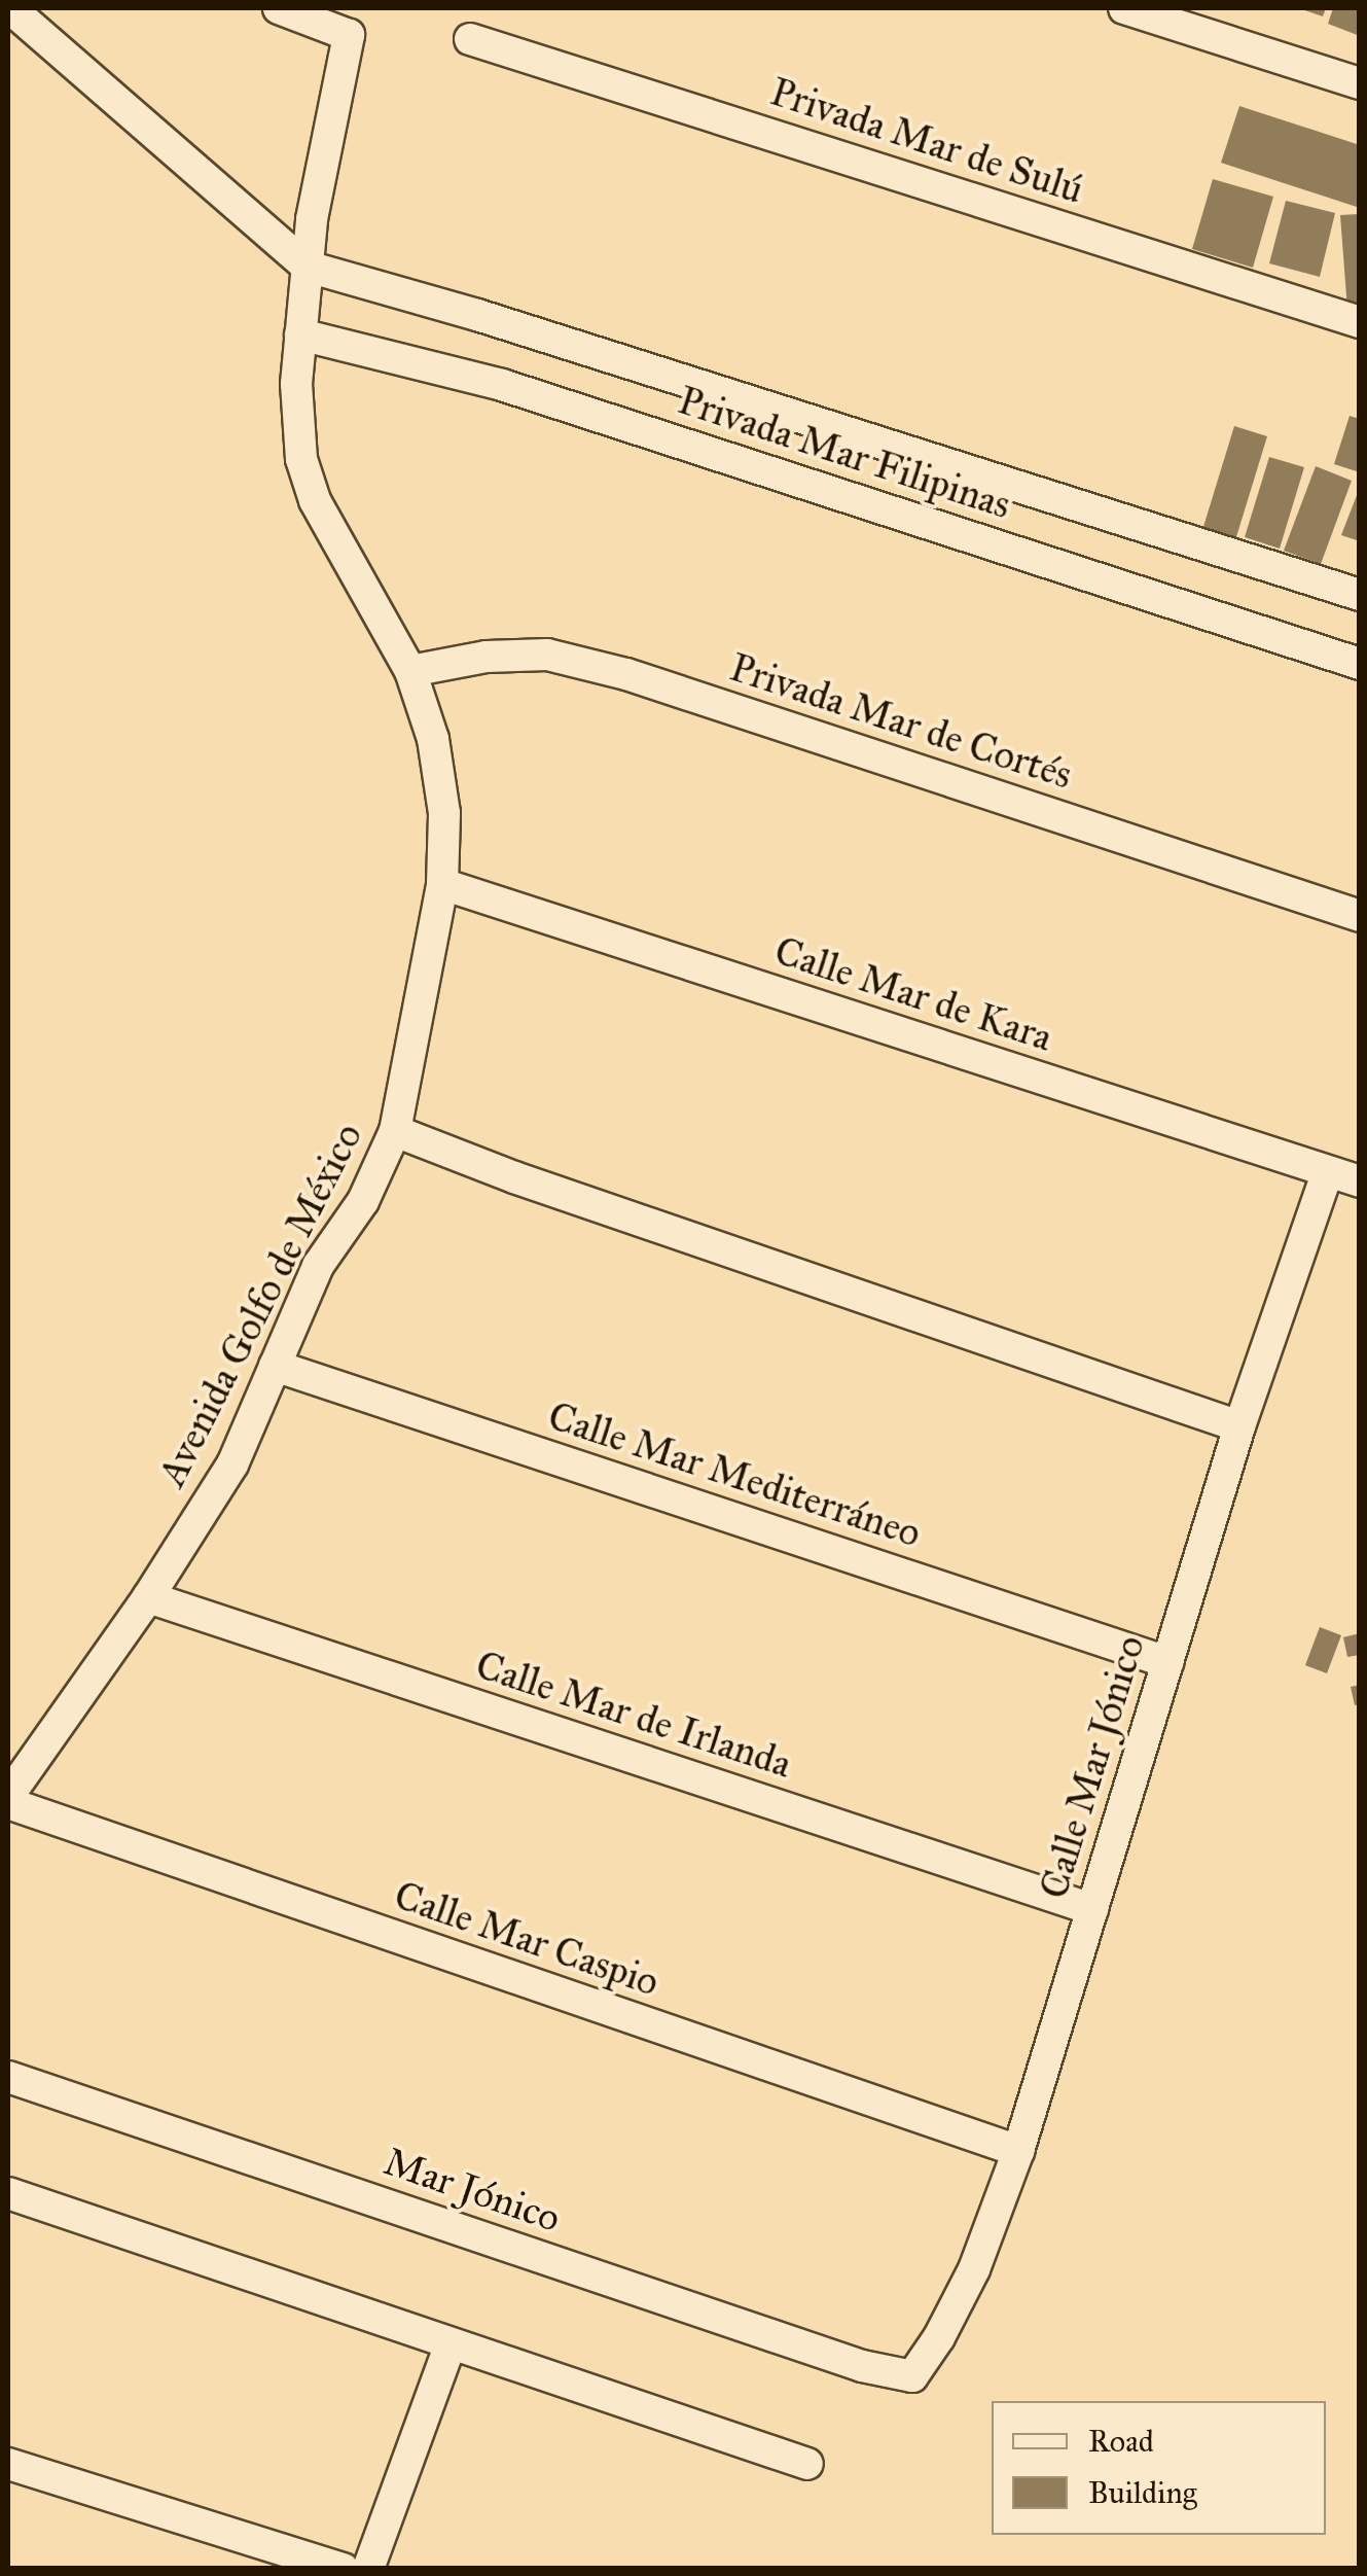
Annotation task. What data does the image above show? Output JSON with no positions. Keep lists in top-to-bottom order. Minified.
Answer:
{"streets":{"street":["Privada Mar de Sulú","Privada Mar Filipinas","Privada Mar de Cortés","Calle Mar de Kara","Avenida Golfo de México","Calle Mar Mediterráneo","Calle Mar de Irlanda","Calle Mar Jónico","Calle Mar Caspio","Mar Jónico"]},"crossings":[["Privada Mar Filipinas","Avenida Golfo de México"],["Privada Mar de Cortés","Avenida Golfo de México"],["Calle Mar de Kara","Avenida Golfo de México"],["Calle Mar de Kara","Calle Mar Jónico"],["Avenida Golfo de México","Calle Mar Mediterráneo"],["Avenida Golfo de México","Calle Mar de Irlanda"],["Avenida Golfo de México","Calle Mar Caspio"],["Calle Mar Mediterráneo","Calle Mar Jónico"],["Calle Mar de Irlanda","Calle Mar Jónico"],["Calle Mar Jónico","Calle Mar Caspio"],["Calle Mar Jónico","Mar Jónico"]],"legend":["Road","Building"]}
